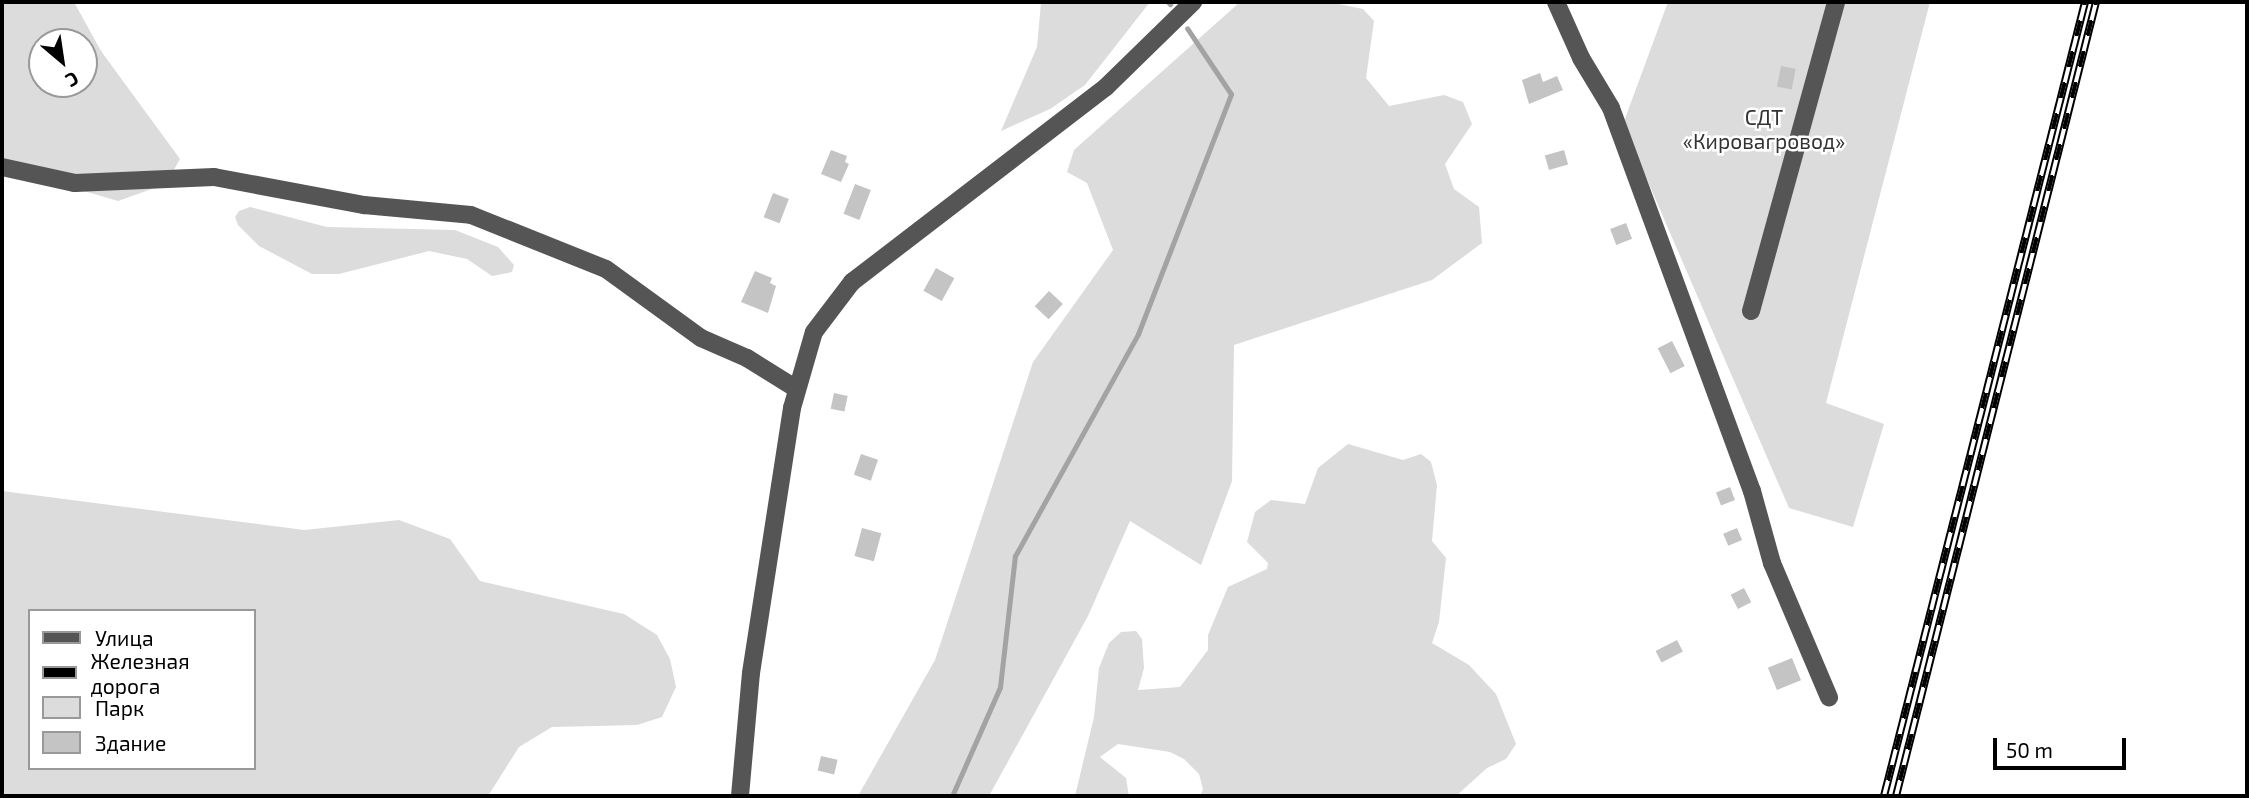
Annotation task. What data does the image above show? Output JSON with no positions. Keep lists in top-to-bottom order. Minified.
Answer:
{"parks":["СДТ «Кировагровод»"],"legend":["Улица","Железная дорога","Парк","Здание"],"scale_bar":"50 m","north":"bottom right"}
